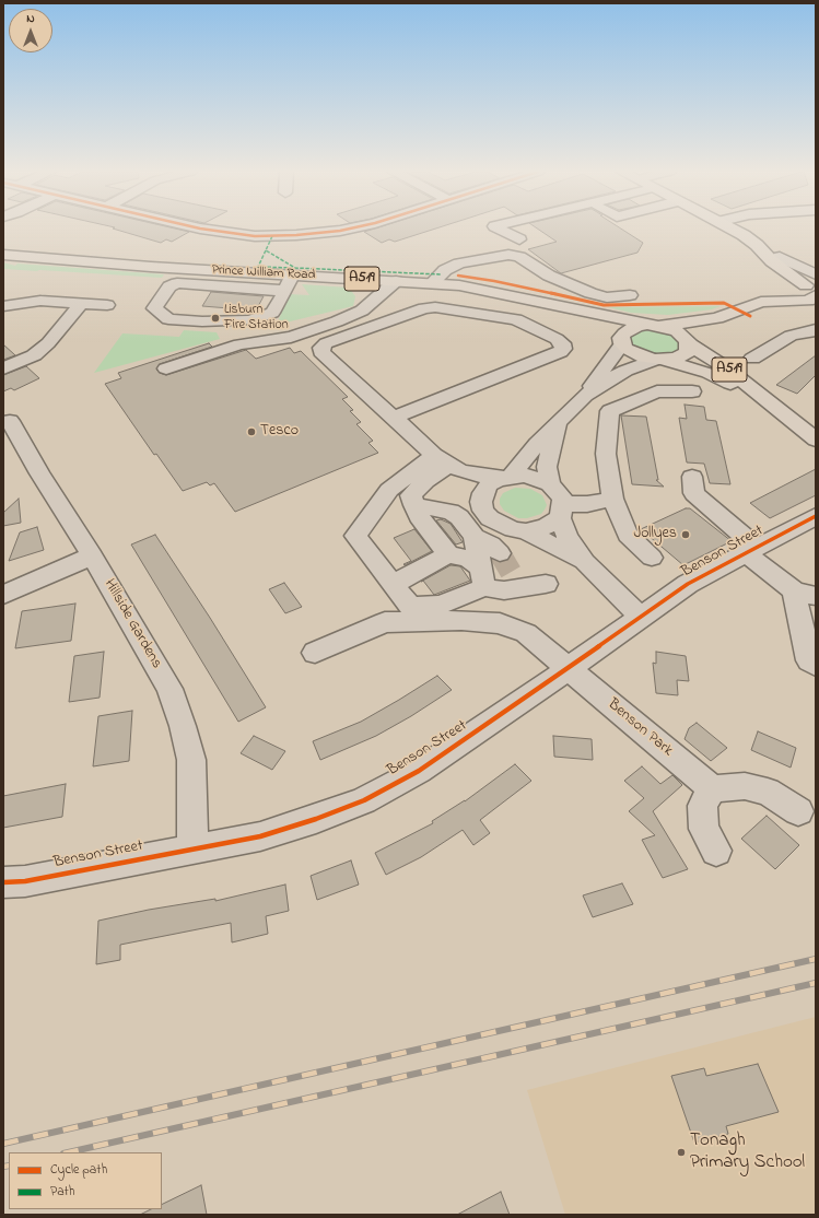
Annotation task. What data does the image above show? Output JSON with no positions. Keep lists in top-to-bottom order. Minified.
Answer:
{"streets":{"main road":["Prince William Road","A519"],"street":["Benson Street","Hillside Gardens","Benson Park"]},"crossings":[["Prince William Road","A519"],["Benson Street","Hillside Gardens"],["Benson Street","Benson Park"]],"places":["Lisburn Fire Station","Tesco","Jollyes","Tonagh Primary School"],"legend":["Cycle path","Path"],"north":"top"}
